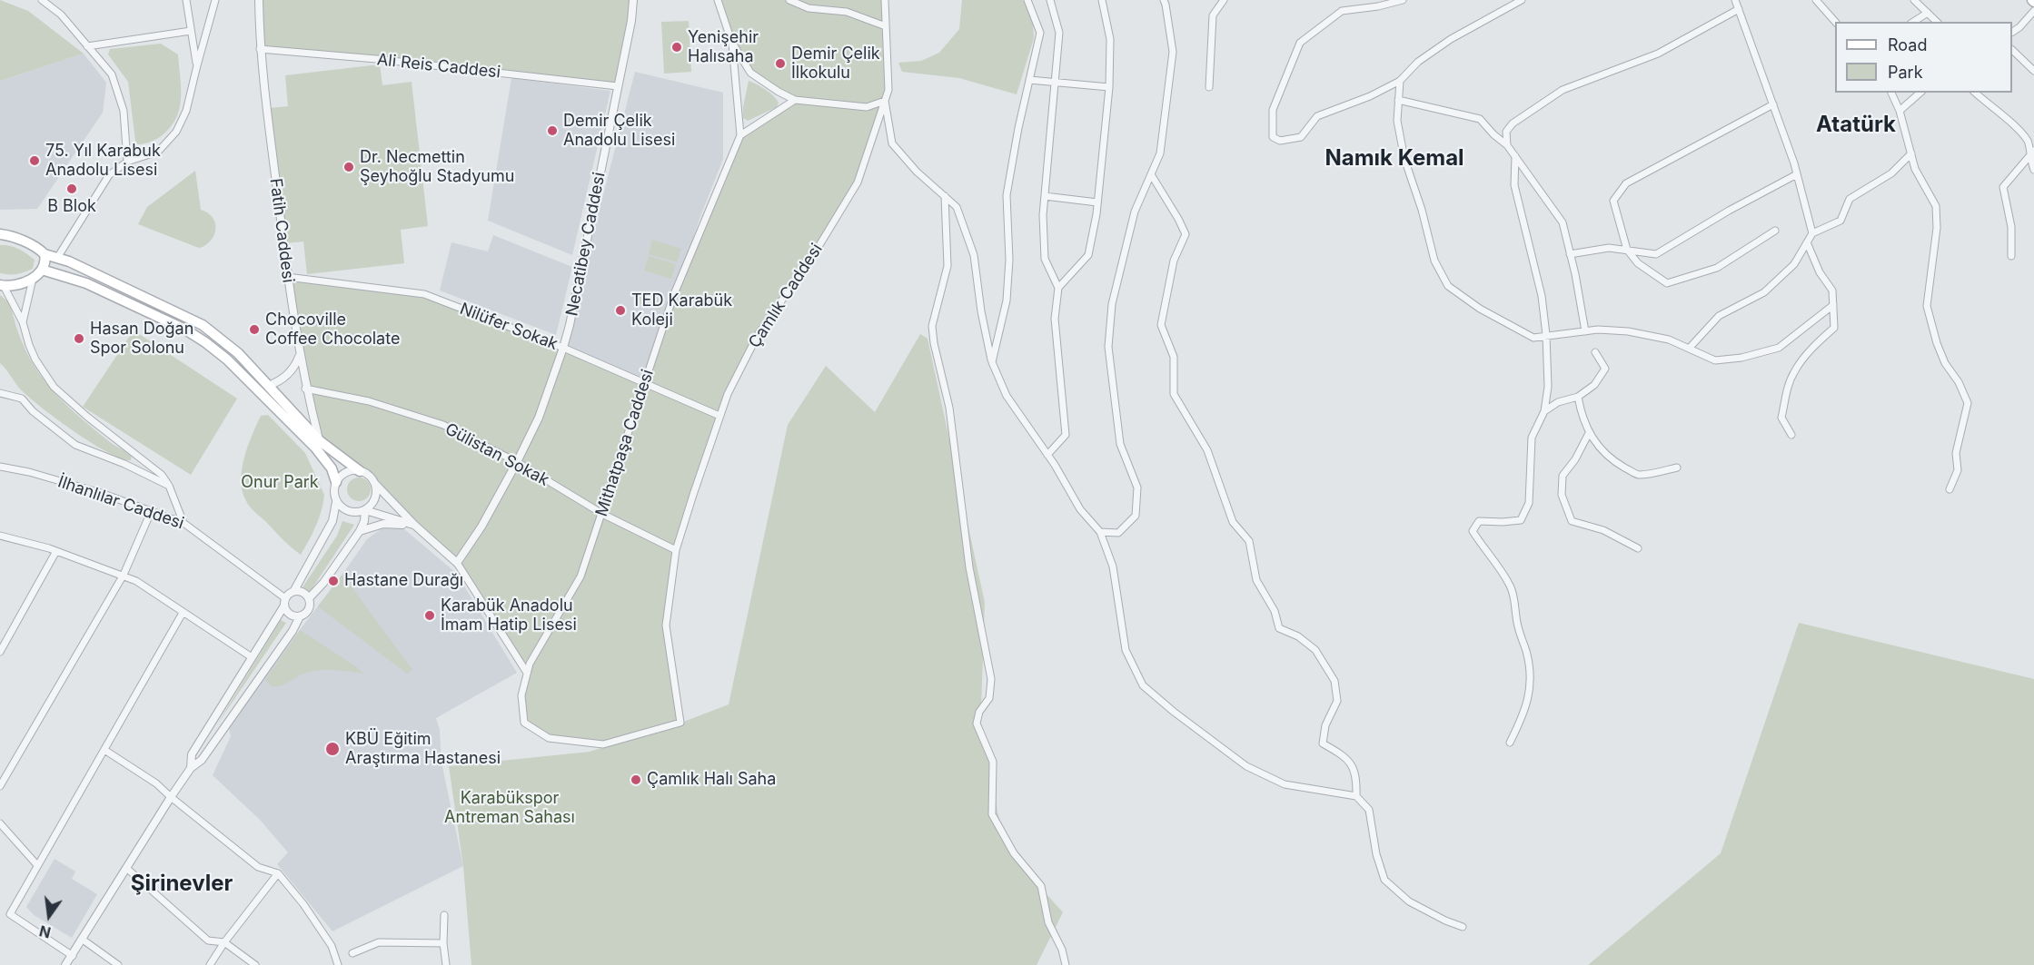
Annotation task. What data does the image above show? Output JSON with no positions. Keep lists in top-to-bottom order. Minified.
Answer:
{"streets":{"street":["Ali Reis Caddesi","Fatih Caddesi","Necatibey Caddesi","Çamlık Caddesi","Nilüfer Sokak","Mithatpaşa Caddesi","Gülistan Sokak","İlhanlılar Caddesi"]},"crossings":[["Ali Reis Caddesi","Fatih Caddesi"],["Ali Reis Caddesi","Necatibey Caddesi"],["Fatih Caddesi","Nilüfer Sokak"],["Fatih Caddesi","Gülistan Sokak"],["Necatibey Caddesi","Nilüfer Sokak"],["Necatibey Caddesi","Gülistan Sokak"],["Çamlık Caddesi","Nilüfer Sokak"],["Çamlık Caddesi","Mithatpaşa Caddesi"],["Çamlık Caddesi","Gülistan Sokak"],["Nilüfer Sokak","Mithatpaşa Caddesi"],["Mithatpaşa Caddesi","Gülistan Sokak"]],"districts":["Atatürk","Namık Kemal","Şirinevler"],"parks":["Onur Park","Karabükspor Antreman Sahası"],"places":["Yenişehir Halısaha","Demir Çelik İlkokulu","Demir Çelik Anadolu Lisesi","75. Yıl Karabuk Anadolu Lisesi","Dr. Necmettin Şeyhoğlu Stadyumu","B Blok","TED Karabük Koleji","Chocoville Coffee Chocolate","Hasan Doğan Spor Solonu","Hastane Durağı","Karabük Anadolu İmam Hatip Lisesi","KBÜ Eğitim Araştırma Hastanesi","Çamlık Halı Saha"],"legend":["Road","Park"],"north":"bottom"}
